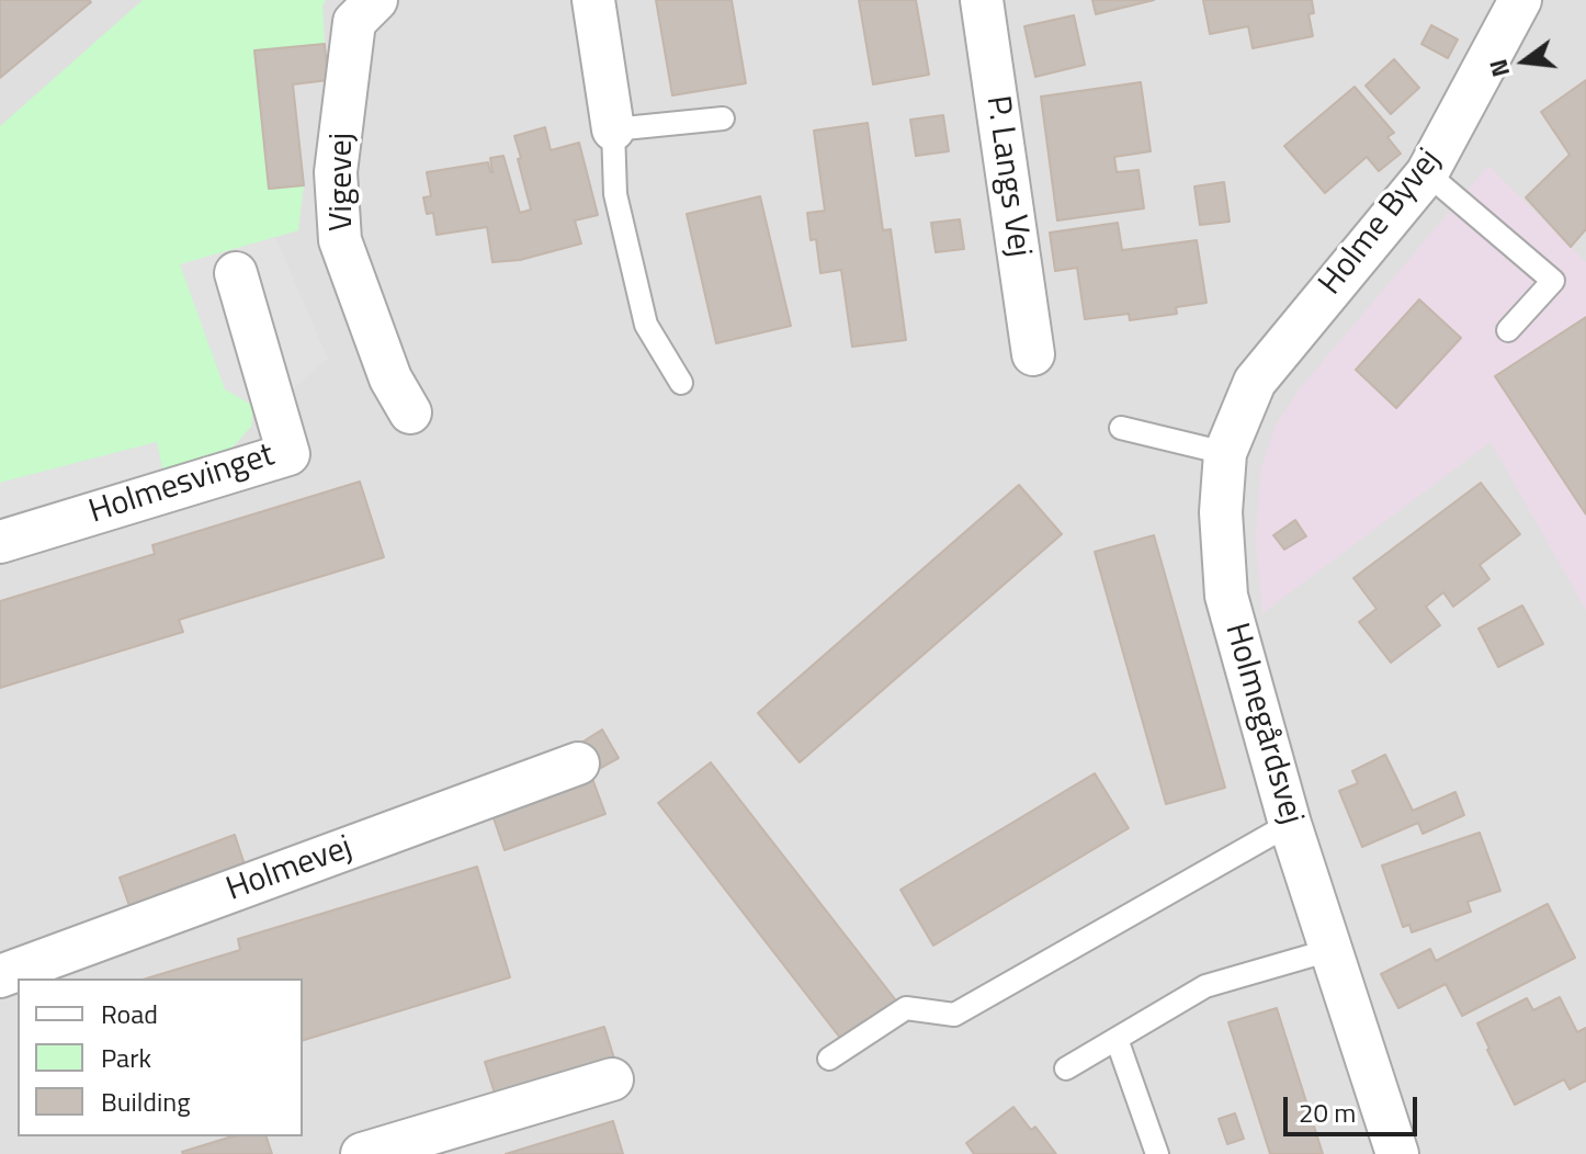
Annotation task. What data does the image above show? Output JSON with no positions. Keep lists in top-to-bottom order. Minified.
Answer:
{"streets":{"street":["P. Langs Vej","Vigevej","Holme Byvej","Holmesvinget","Holmegårdsvej","Holmevej"]},"crossings":[["Holme Byvej","Holmegårdsvej"]],"legend":["Road","Park","Building"],"scale_bar":"20 m","north":"left"}
